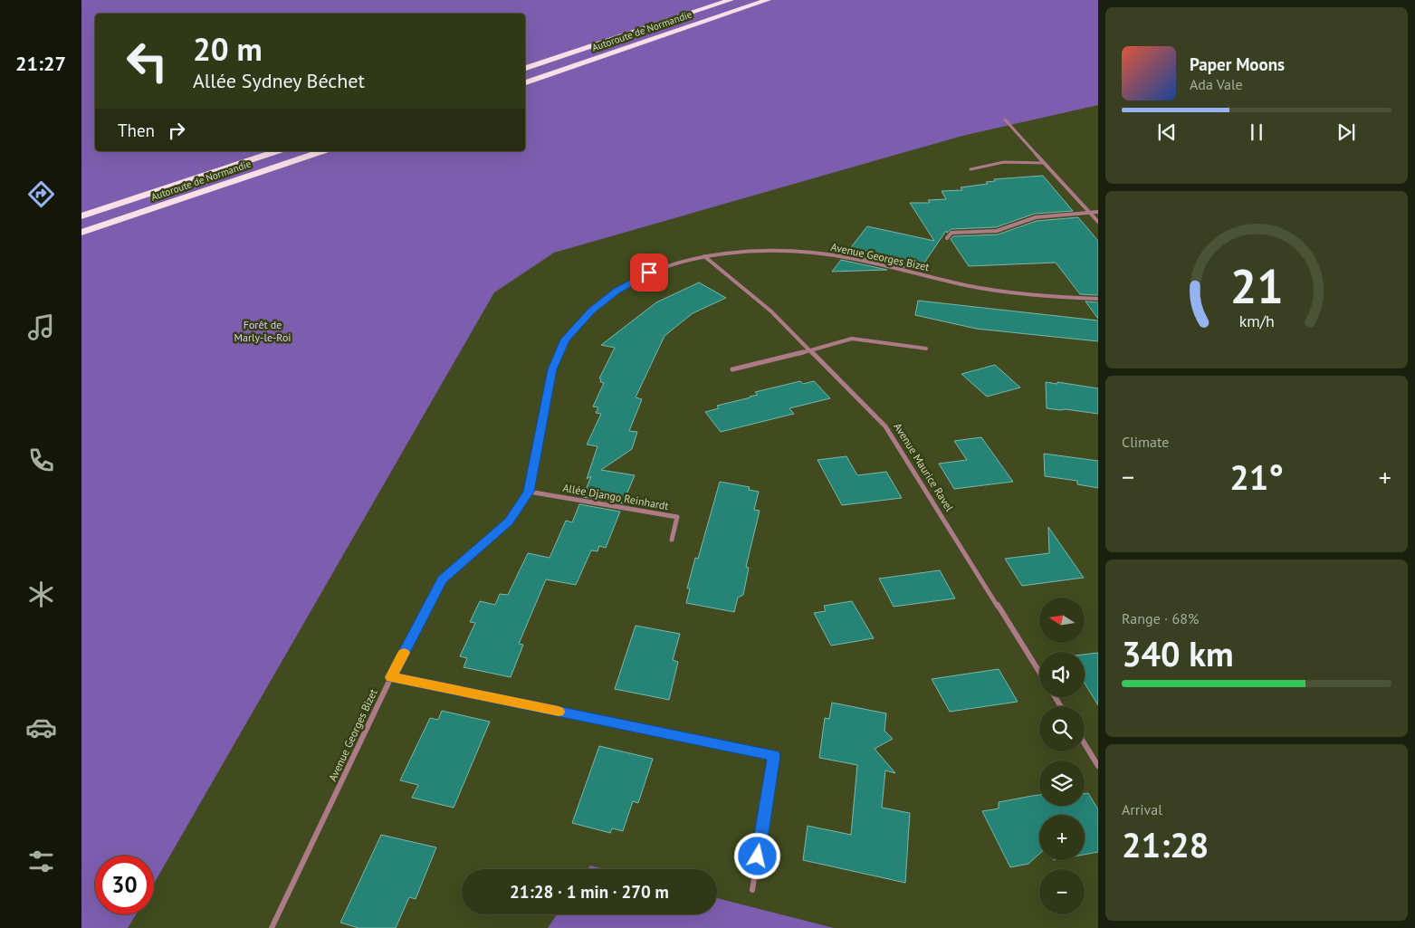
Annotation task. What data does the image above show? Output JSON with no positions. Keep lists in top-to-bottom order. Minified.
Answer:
{"streets":{"highway":["Autoroute de Normandie"],"street":["Avenue Georges Bizet","Avenue Maurice Ravel","Allée Django Reinhardt"]},"crossings":[["Avenue Georges Bizet","Avenue Maurice Ravel"],["Avenue Georges Bizet","Allée Django Reinhardt"]],"parks":["Forêt de Marly-le-Roi"],"north":"left","page":{"tabs":"21:27","turn":["20 m","Allée Sydney Béchet"],"song":["Paper Moons","Ada Vale"],"then":"Then","tile":["Climate",["Range · 68%","340 km"],["Arrival","21:28"]],"heat":["−","21°","+"],"map_buttons":["+","−"],"limit":"30","trip":"21:28 · 1 min · 270 m","gauge":["21","km/h"]}}
